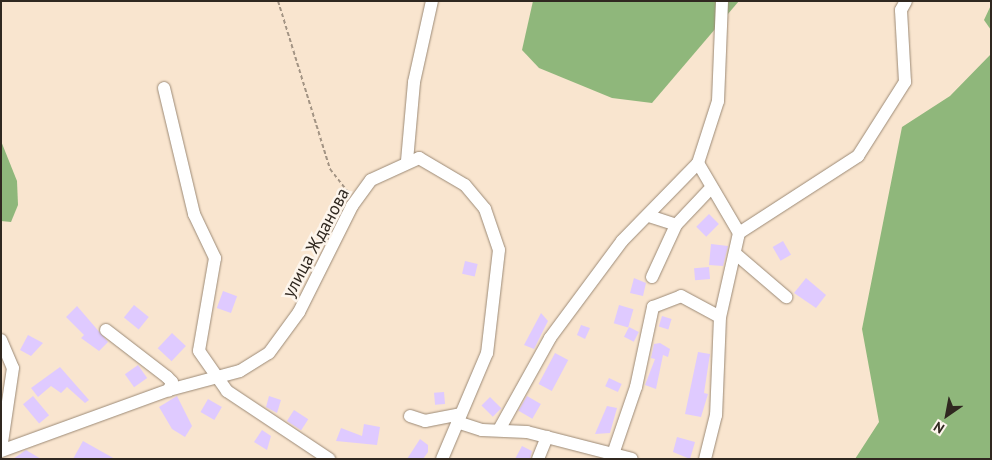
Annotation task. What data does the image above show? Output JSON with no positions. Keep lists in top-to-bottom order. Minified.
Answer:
{"streets":{"street":["улица Жданова"]},"north":"bottom left"}
